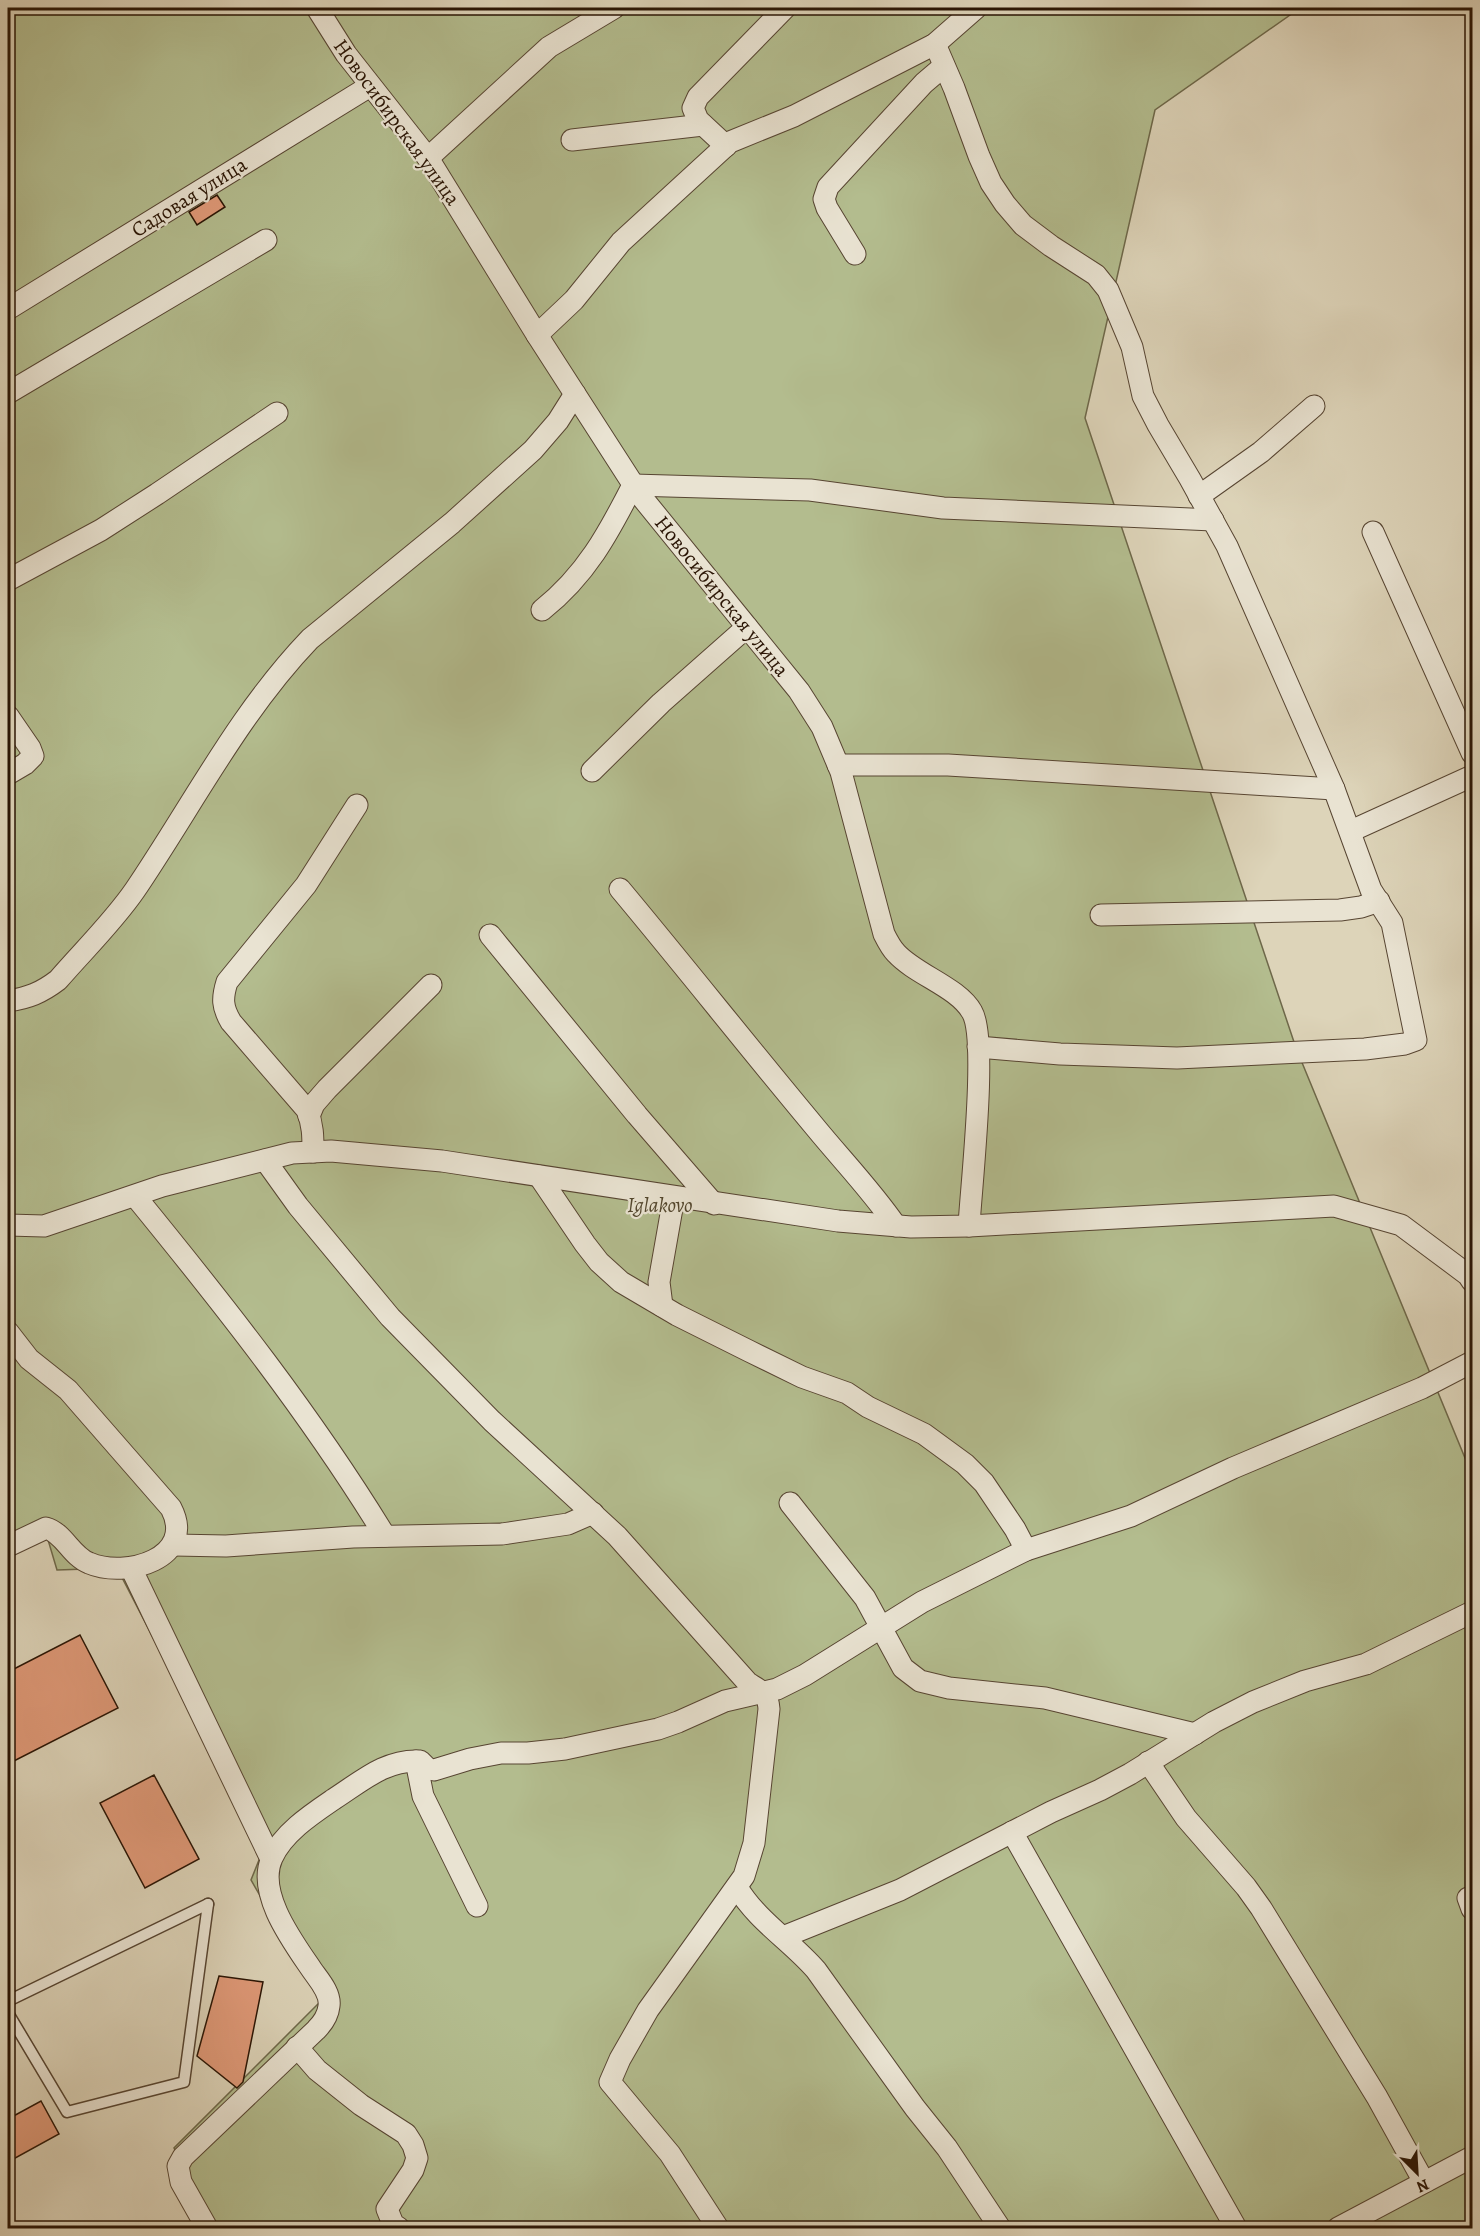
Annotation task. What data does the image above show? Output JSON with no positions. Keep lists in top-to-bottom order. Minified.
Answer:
{"streets":{"street":["Новосибирская улица","Садовая улица"]},"crossings":[["Новосибирская улица","Садовая улица"]],"parks":["Iglakovo"],"north":"bottom right"}
